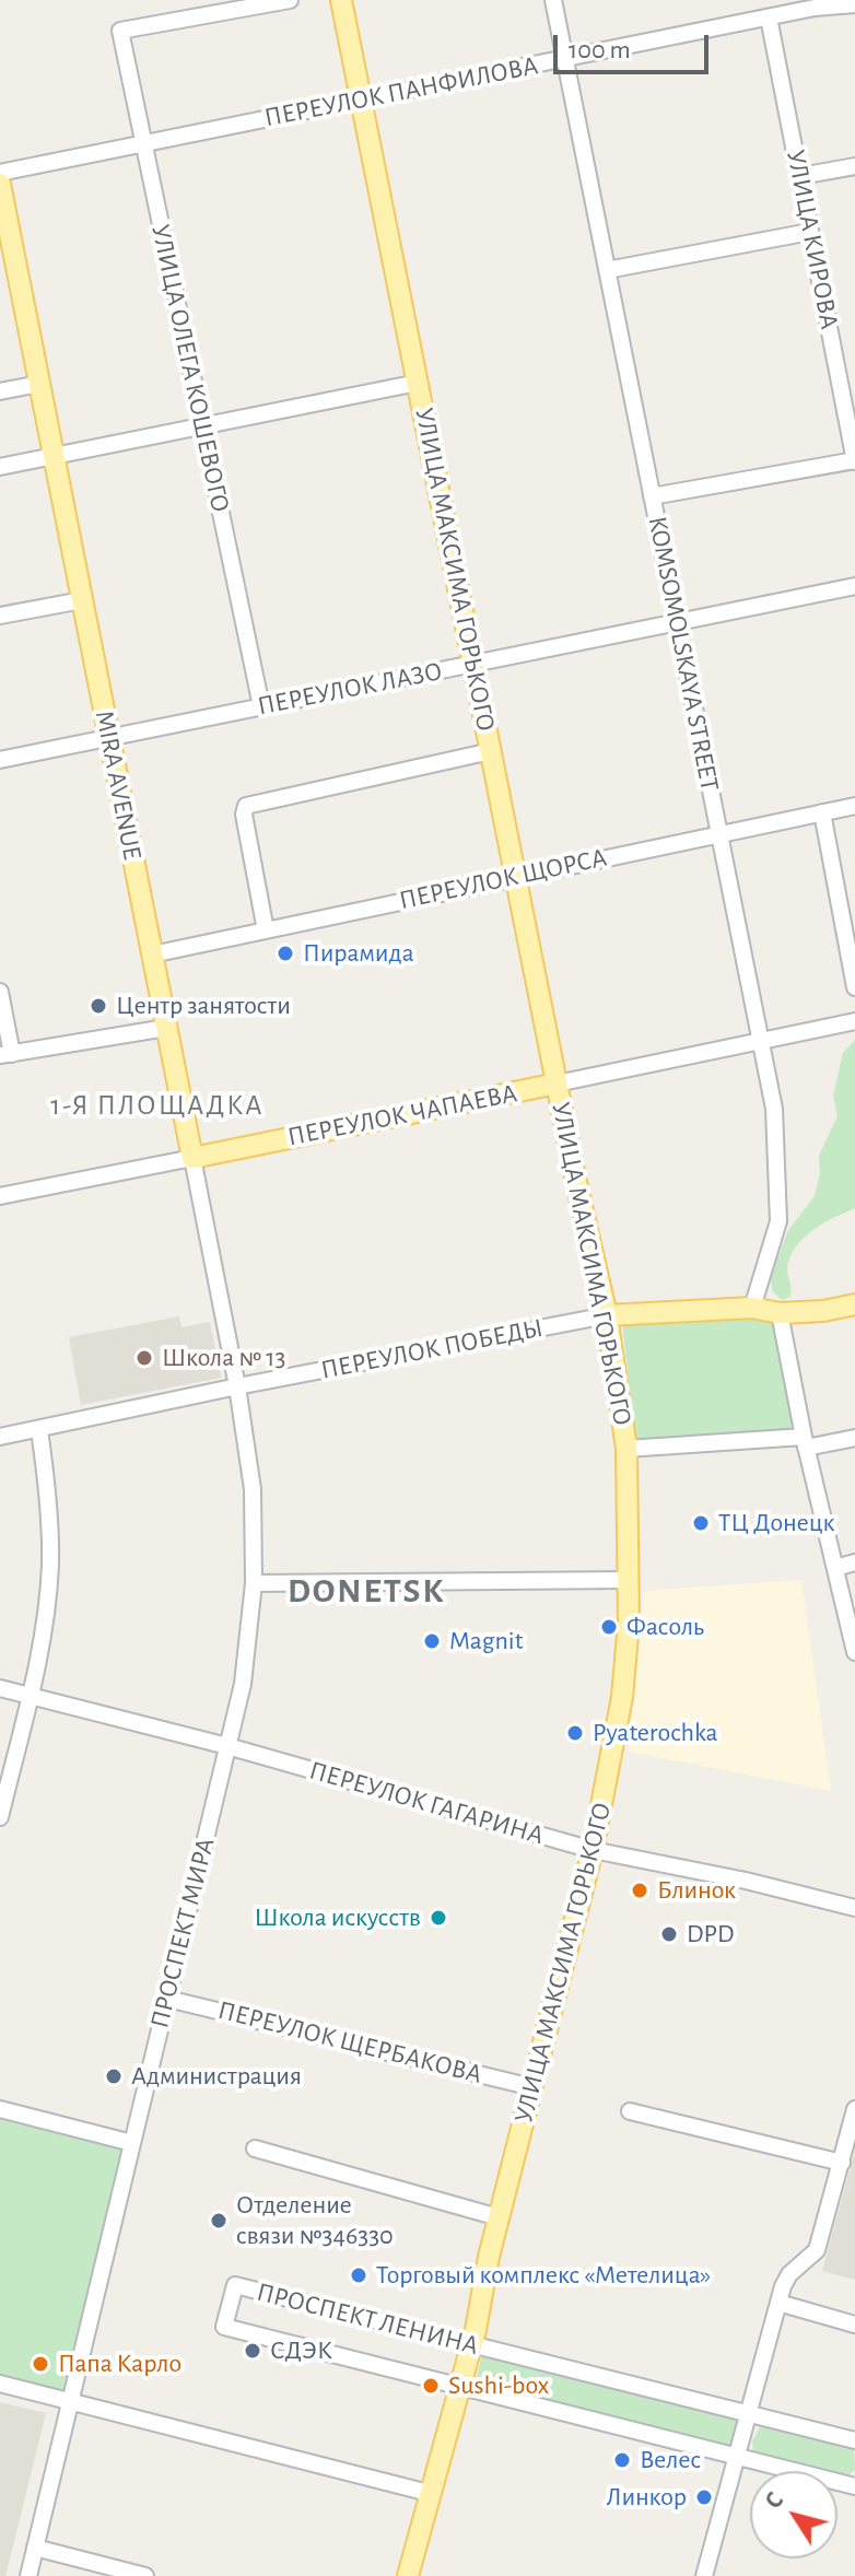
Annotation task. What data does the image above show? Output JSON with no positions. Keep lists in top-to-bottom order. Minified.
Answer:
{"streets":{"main road":["УЛИЦА МАКСИМА ГОРЬКОГО","MIRA AVENUE","ПЕРЕУЛОК ЧАПАЕВА"],"street":["ПЕРЕУЛОК ПАНФИЛОВА","УЛИЦА КИРОВА","УЛИЦА ОЛЕГА КОШЕВОГО","KOMSOMOLSKAYA STREET","ПЕРЕУЛОК ЛАЗО","ПЕРЕУЛОК ЩОРСА","ПЕРЕУЛОК ПОБЕДЫ","ПЕРЕУЛОК ГАГАРИНА","ПРОСПЕКТ МИРА","ПЕРЕУЛОК ЩЕРБАКОВА","ПРОСПЕКТ ЛЕНИНА"]},"crossings":[["ПЕРЕУЛОК ПАНФИЛОВА","УЛИЦА КИРОВА"],["ПЕРЕУЛОК ПАНФИЛОВА","УЛИЦА ОЛЕГА КОШЕВОГО"],["ПЕРЕУЛОК ПАНФИЛОВА","УЛИЦА МАКСИМА ГОРЬКОГО"],["ПЕРЕУЛОК ПАНФИЛОВА","KOMSOMOLSKAYA STREET"],["УЛИЦА ОЛЕГА КОШЕВОГО","ПЕРЕУЛОК ЛАЗО"],["УЛИЦА МАКСИМА ГОРЬКОГО","ПЕРЕУЛОК ЛАЗО"],["УЛИЦА МАКСИМА ГОРЬКОГО","ПЕРЕУЛОК ЩОРСА"],["УЛИЦА МАКСИМА ГОРЬКОГО","ПЕРЕУЛОК ЧАПАЕВА"],["УЛИЦА МАКСИМА ГОРЬКОГО","ПЕРЕУЛОК ПОБЕДЫ"],["УЛИЦА МАКСИМА ГОРЬКОГО","ПЕРЕУЛОК ГАГАРИНА"],["УЛИЦА МАКСИМА ГОРЬКОГО","ПЕРЕУЛОК ЩЕРБАКОВА"],["УЛИЦА МАКСИМА ГОРЬКОГО","ПРОСПЕКТ ЛЕНИНА"],["KOMSOMOLSKAYA STREET","ПЕРЕУЛОК ЛАЗО"],["KOMSOMOLSKAYA STREET","ПЕРЕУЛОК ЩОРСА"],["KOMSOMOLSKAYA STREET","ПЕРЕУЛОК ЧАПАЕВА"],["ПЕРЕУЛОК ЛАЗО","MIRA AVENUE"],["MIRA AVENUE","ПЕРЕУЛОК ЩОРСА"],["MIRA AVENUE","ПЕРЕУЛОК ЧАПАЕВА"],["MIRA AVENUE","ПЕРЕУЛОК ПОБЕДЫ"],["MIRA AVENUE","ПРОСПЕКТ МИРА"],["ПЕРЕУЛОК ПОБЕДЫ","ПРОСПЕКТ МИРА"],["ПЕРЕУЛОК ГАГАРИНА","ПРОСПЕКТ МИРА"],["ПРОСПЕКТ МИРА","ПЕРЕУЛОК ЩЕРБАКОВА"]],"districts":["1-Я ПЛОЩАДКА","DONETSK"],"places":["Пирамида","Центр занятости","Школа № 13","ТЦ Донецк","Фасоль","Magnit","Pyaterochka","Блинок","Школа искусств","DPD","Администрация","Отделение связи №346330","Торговый комплекс «Метелица»","СДЭК","Папа Карло","Sushi-box","Велес","Линкор"],"scale_bar":"100 m","north":"top left"}
